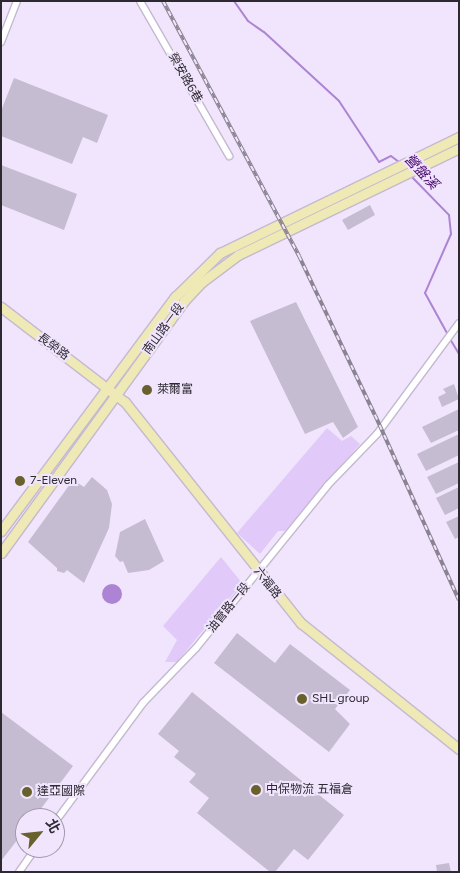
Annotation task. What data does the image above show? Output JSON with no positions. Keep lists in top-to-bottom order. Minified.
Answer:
{"streets":{"street":["榮安路6巷","南山路一段","長榮路","六福路","油管路一段"]},"crossings":[["南山路一段","長榮路"],["南山路一段","六福路"],["長榮路","六福路"],["六福路","油管路一段"]],"water":["營盤溪"],"places":["萊爾富","7-Eleven","SHL group","中保物流 五福倉","達亞國際"],"north":"top right"}
